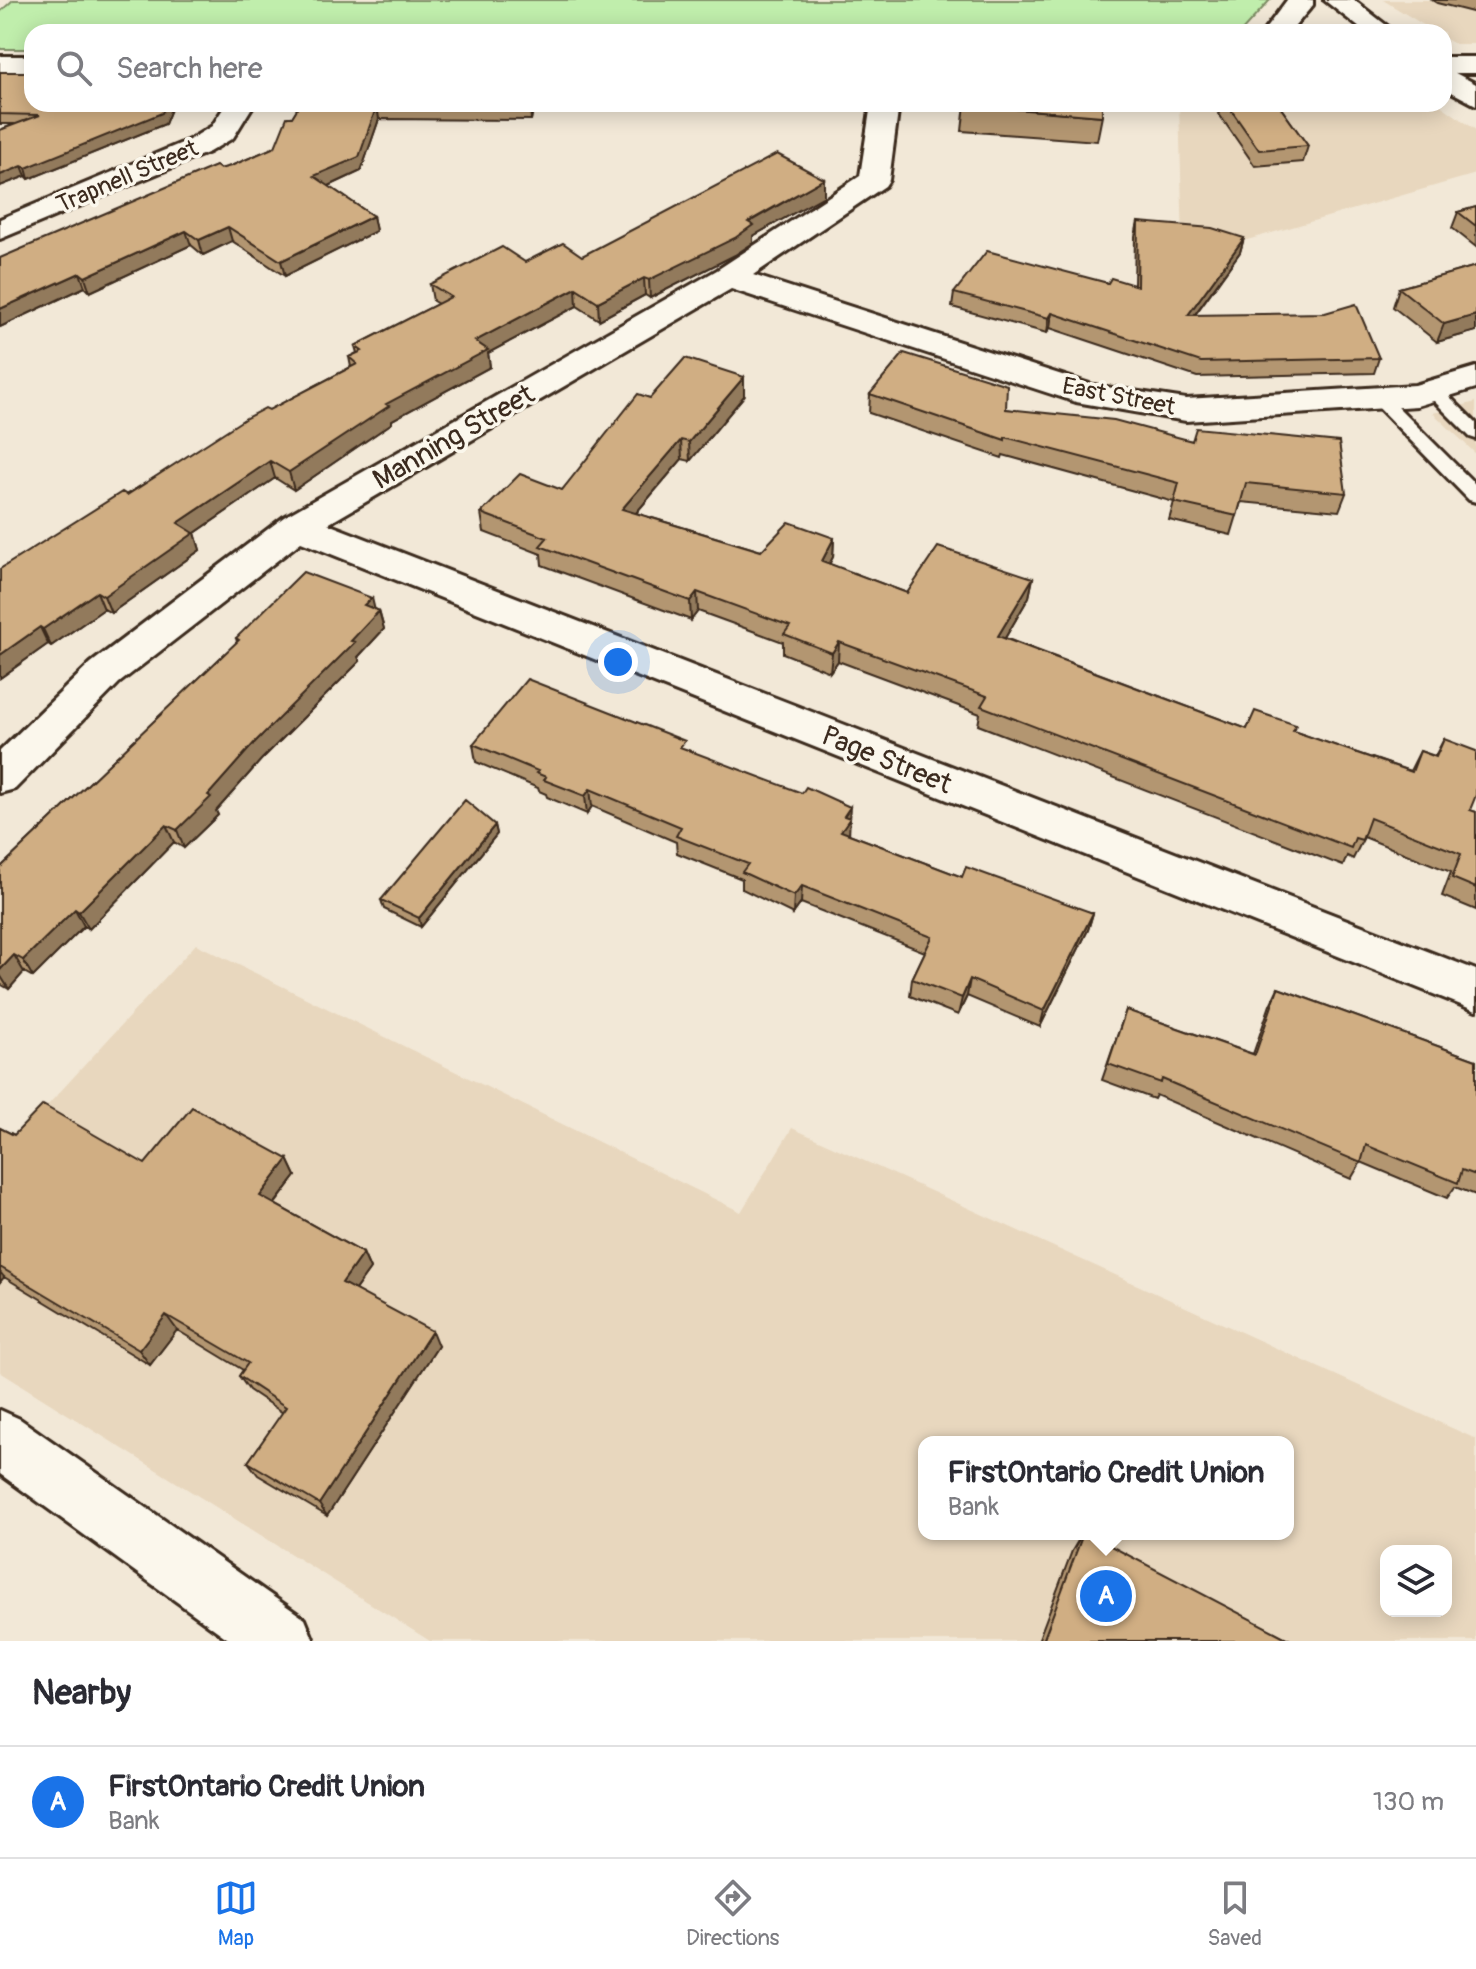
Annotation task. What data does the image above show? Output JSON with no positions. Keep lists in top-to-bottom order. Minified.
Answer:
{"streets":{"street":["Trapnell Street","East Street","Manning Street","Page Street"]},"crossings":[["East Street","Manning Street"],["Manning Street","Page Street"]],"page":{"search":"Search here","popup":["FirstOntario Credit Union","Bank"],"pins":"A","heading":"Nearby","list":[{"mark":"A","name":"FirstOntario Credit Union","note":"Bank","value":"130 m"}],"nav":["Map","Directions","Saved"]}}
